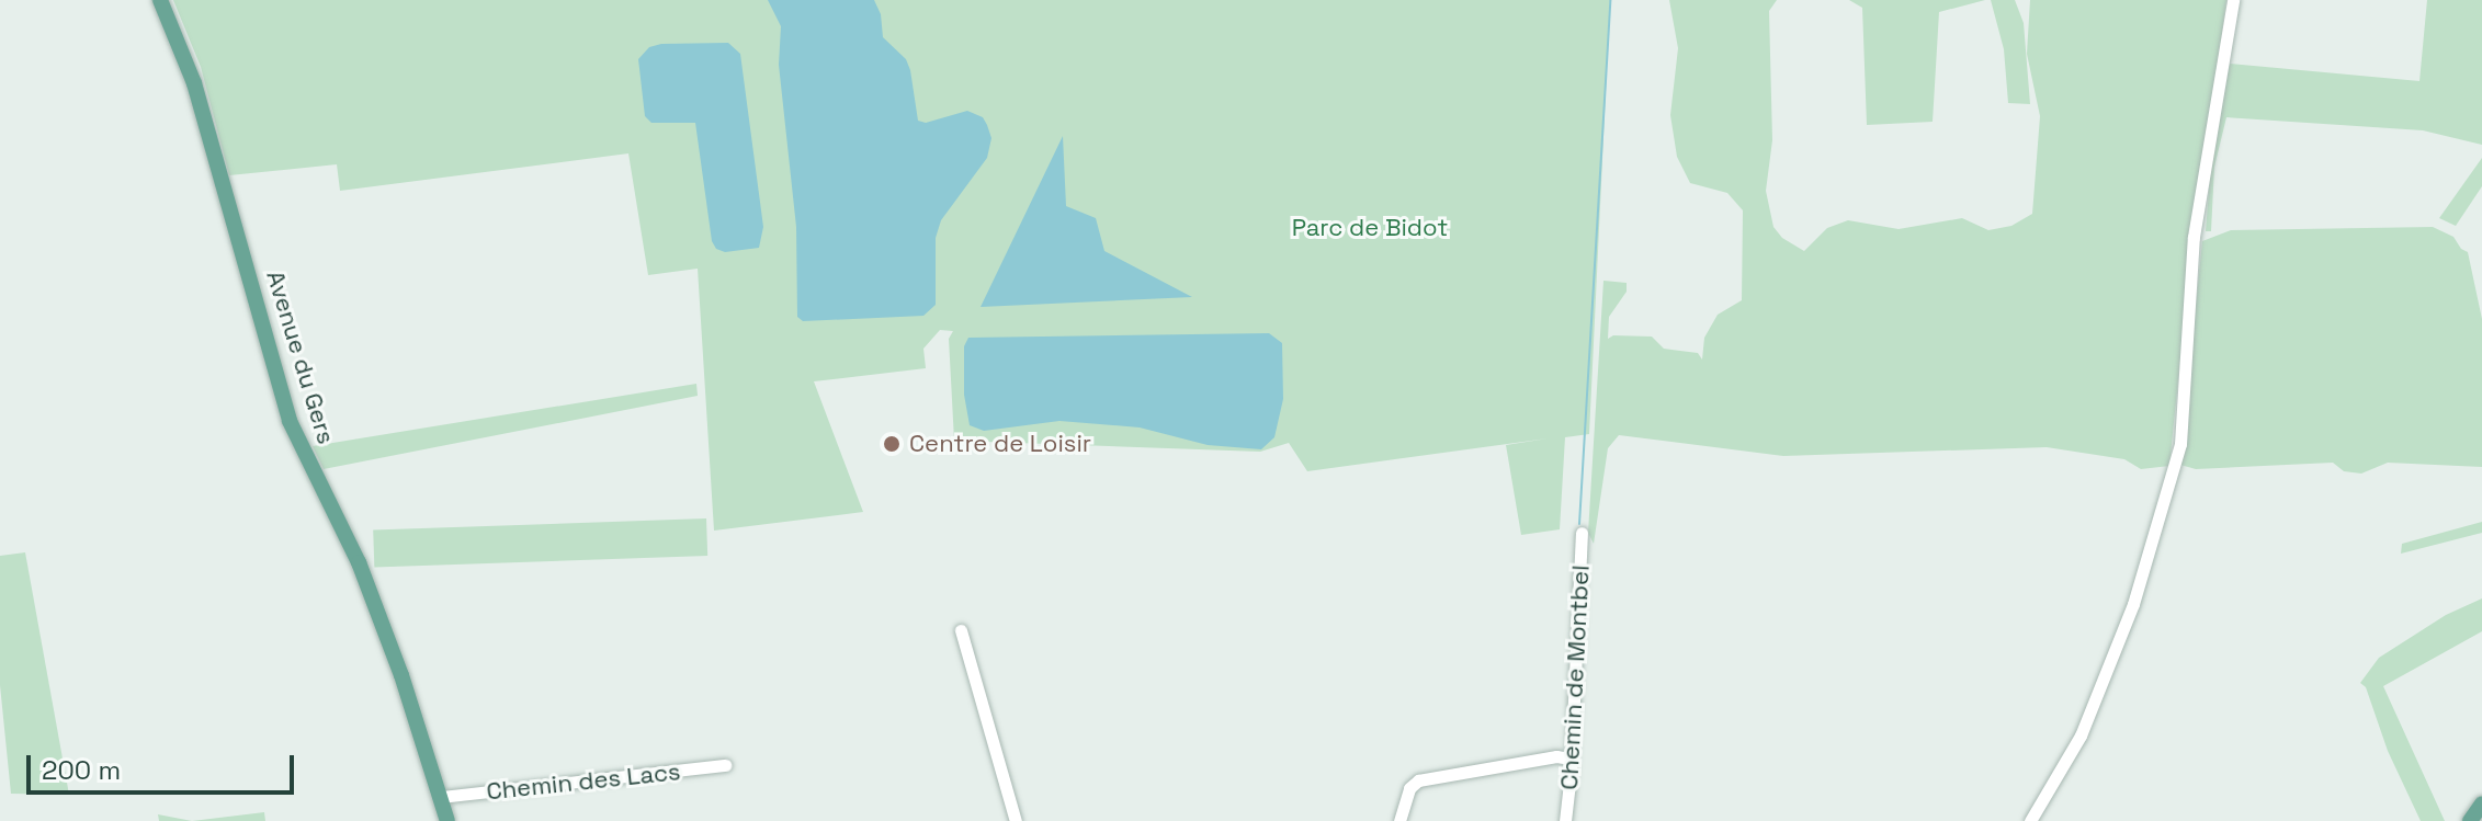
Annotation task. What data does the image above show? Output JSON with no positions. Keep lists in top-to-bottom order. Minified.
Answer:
{"streets":{"main road":["Avenue du Gers"],"street":["Chemin de Montbel","Chemin des Lacs"]},"crossings":[["Avenue du Gers","Chemin des Lacs"]],"parks":["Parc de Bidot"],"places":["Centre de Loisir"],"scale_bar":"200 m"}
